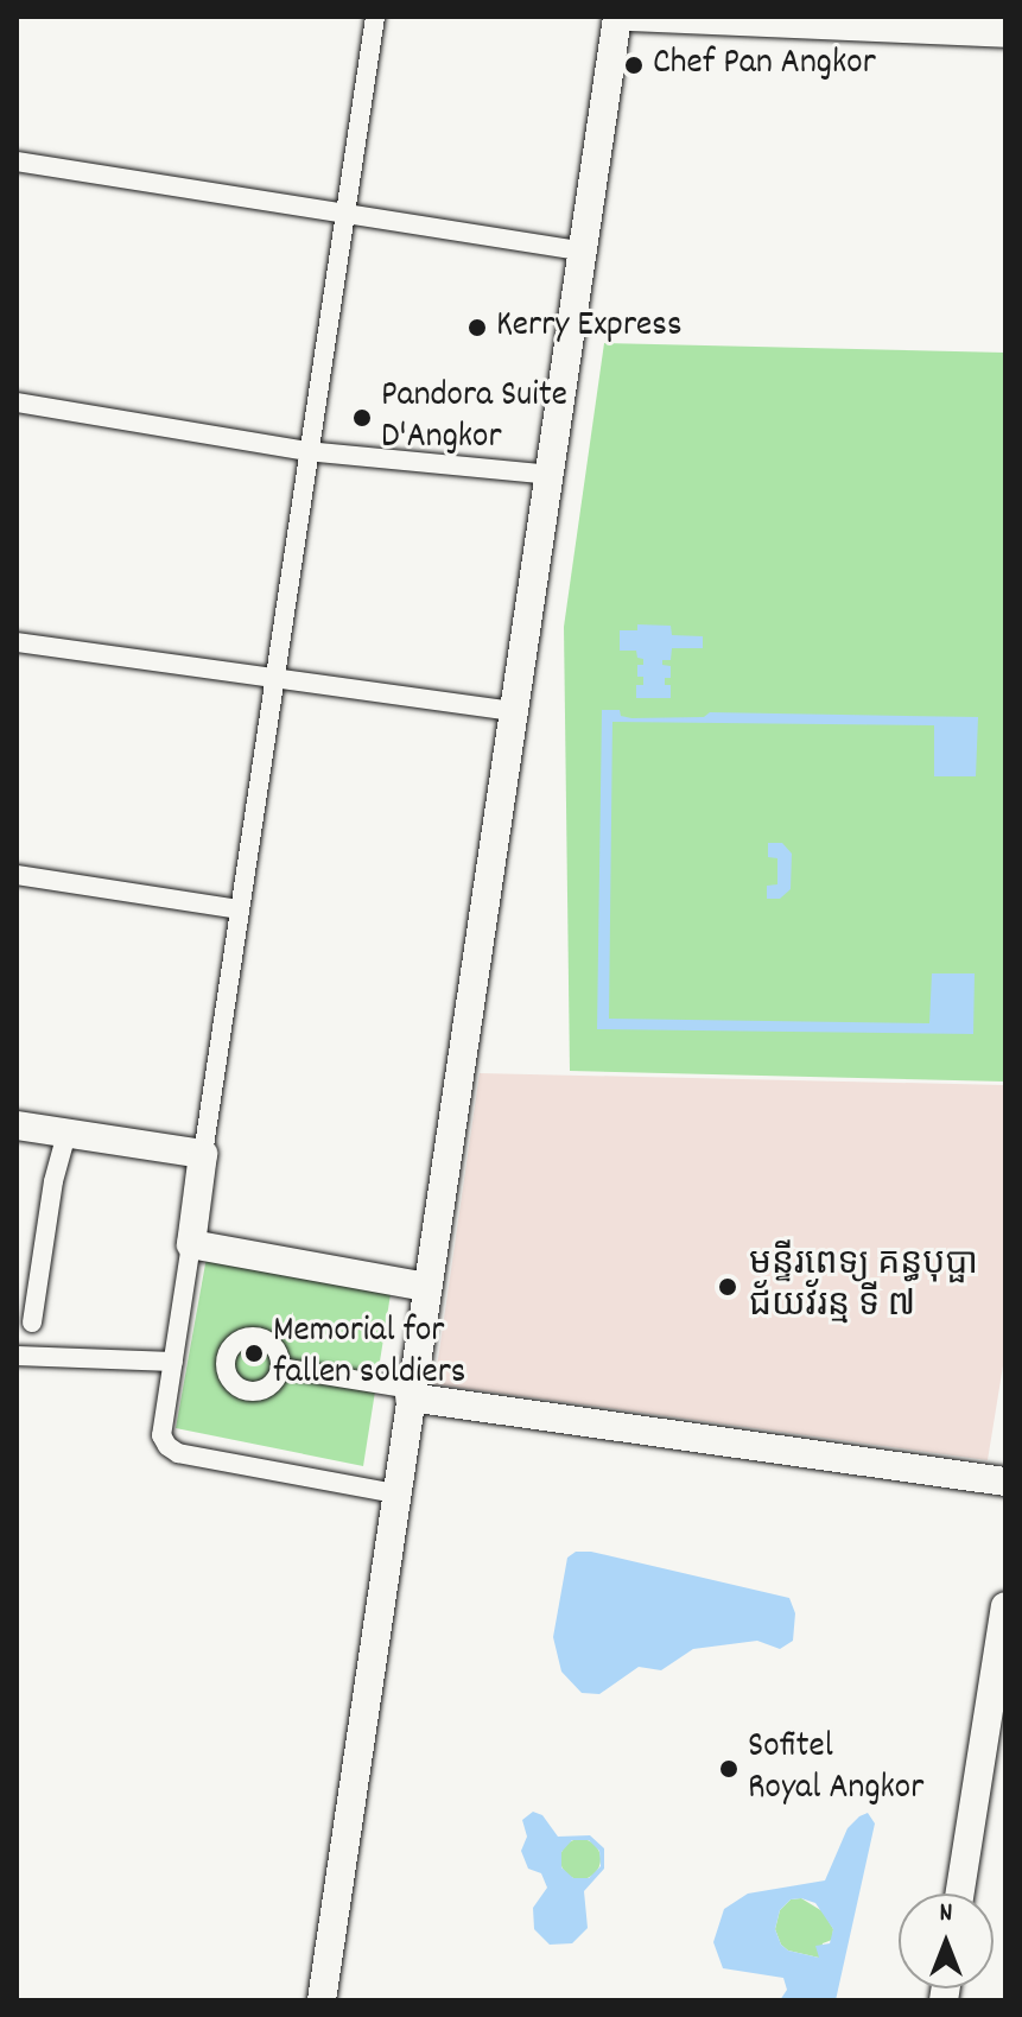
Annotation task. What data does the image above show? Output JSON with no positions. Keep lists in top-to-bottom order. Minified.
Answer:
{"places":["Chef Pan Angkor","Kerry Express","Pandora Suite D'Angkor","មន្ទីរពេទ្យ គន្ធបុប្ផា ជ័យវ័រន្ម ទី ៧","Memorial for fallen soldiers","Sofitel Royal Angkor"],"north":"top"}
